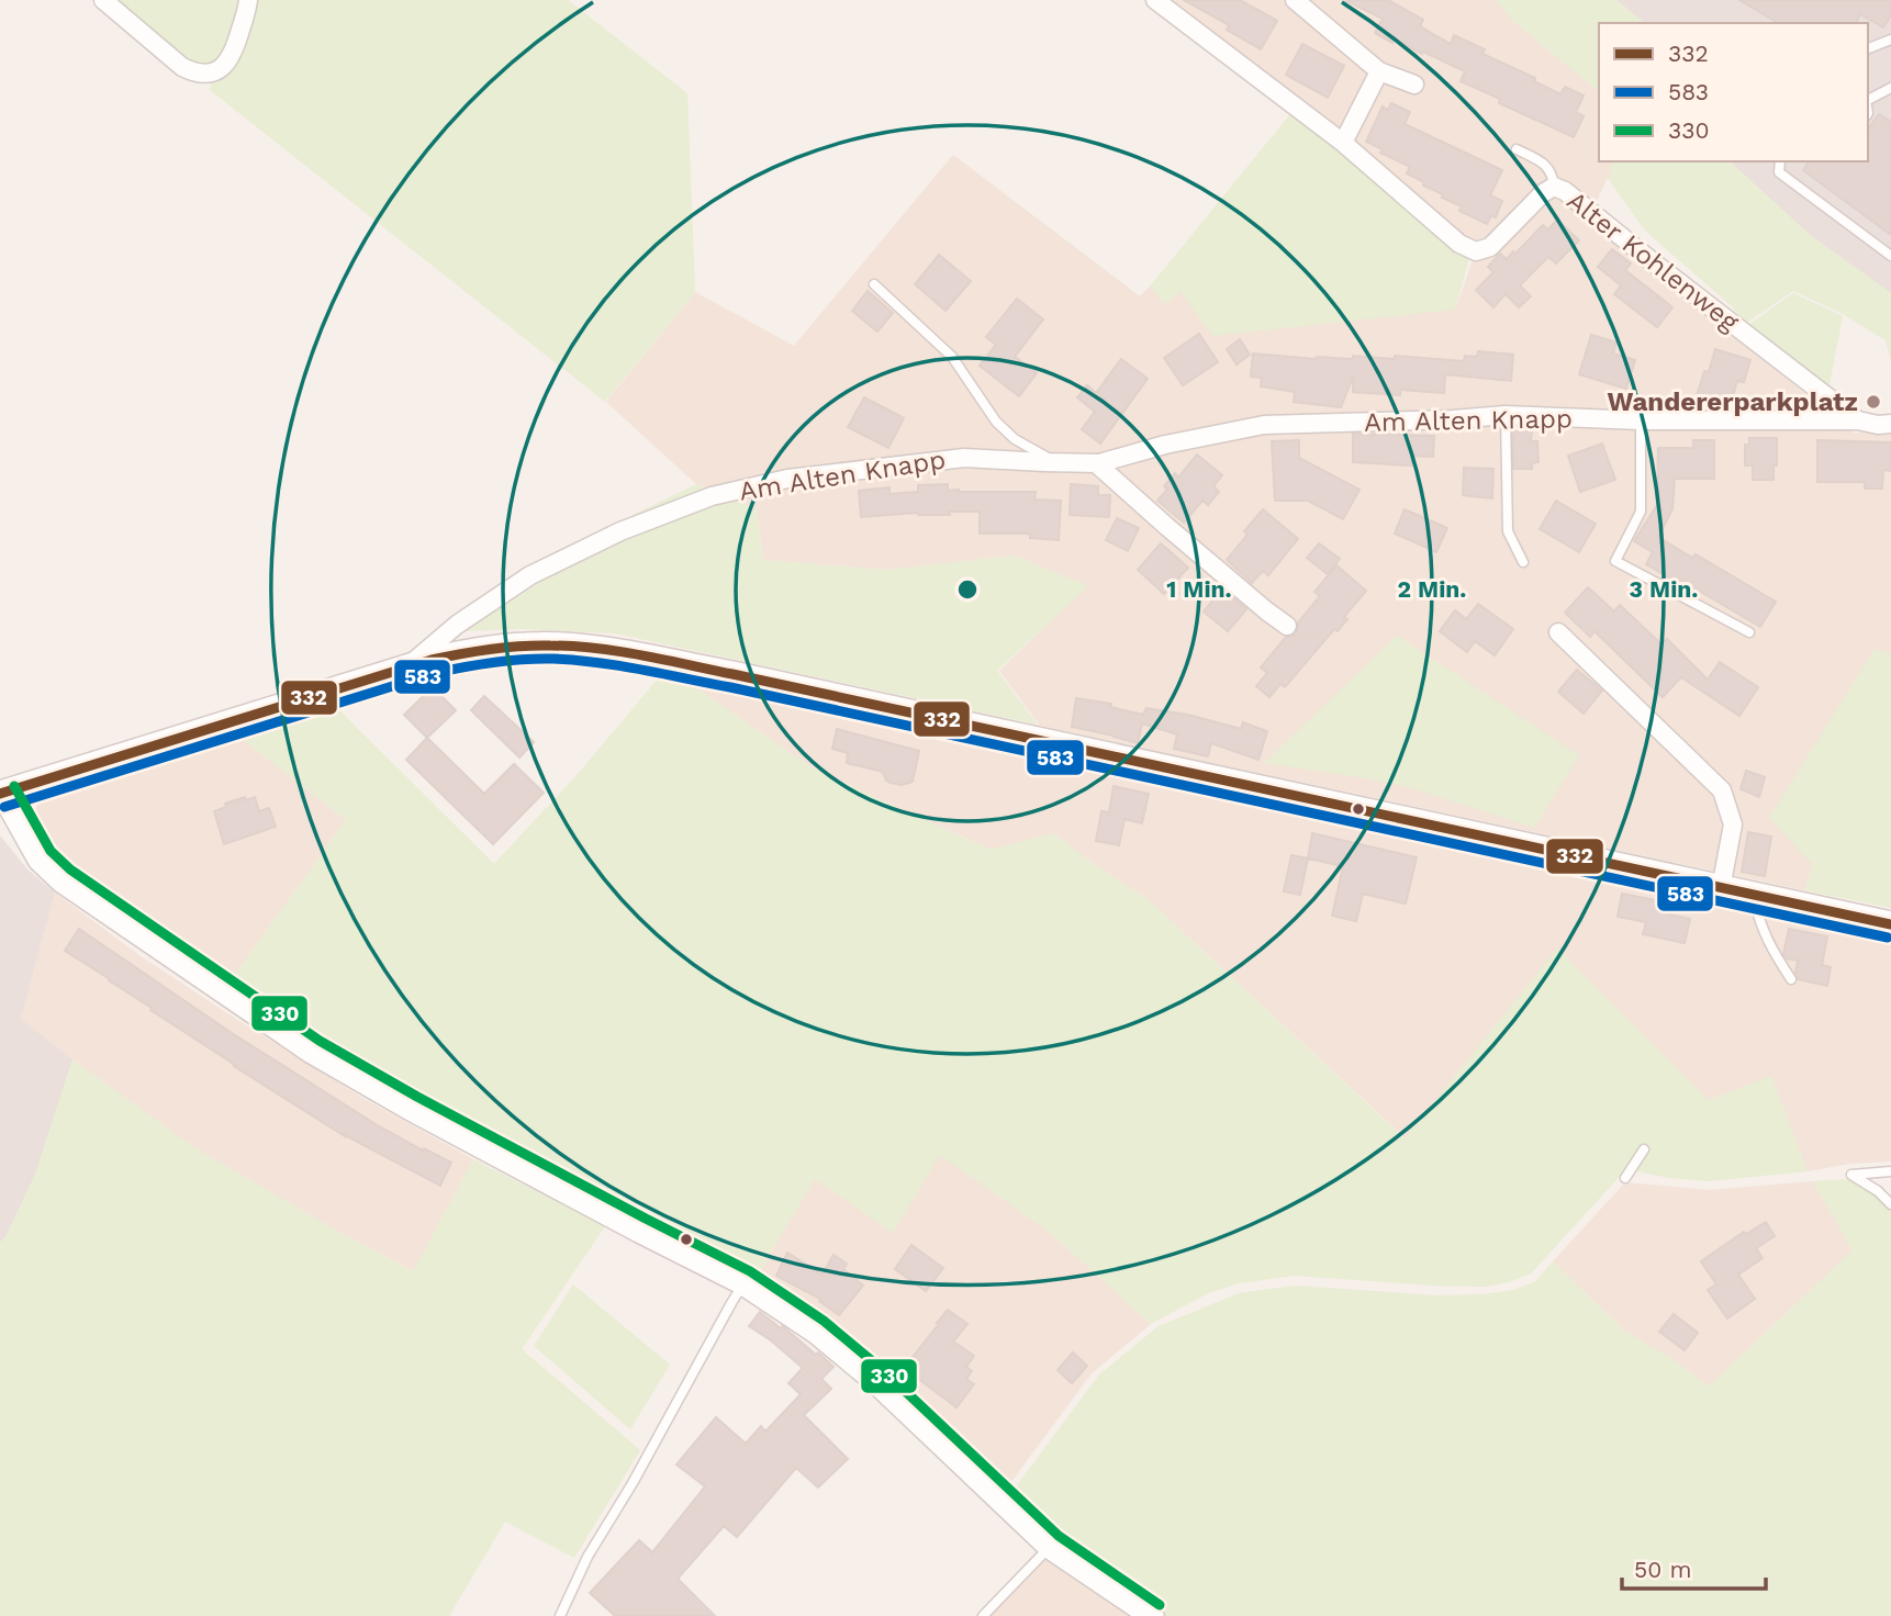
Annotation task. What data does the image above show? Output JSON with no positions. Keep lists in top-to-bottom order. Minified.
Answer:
{"streets":{"street":["Alter Kohlenweg","Am Alten Knapp"]},"crossings":[["Alter Kohlenweg","Am Alten Knapp"]],"places":["Wandererparkplatz"],"lines":["transit line 332","transit line 583","transit line 330"],"legend":["332","583","330"],"scale_bar":"50 m","rings":["1 Min.","2 Min.","3 Min."]}
